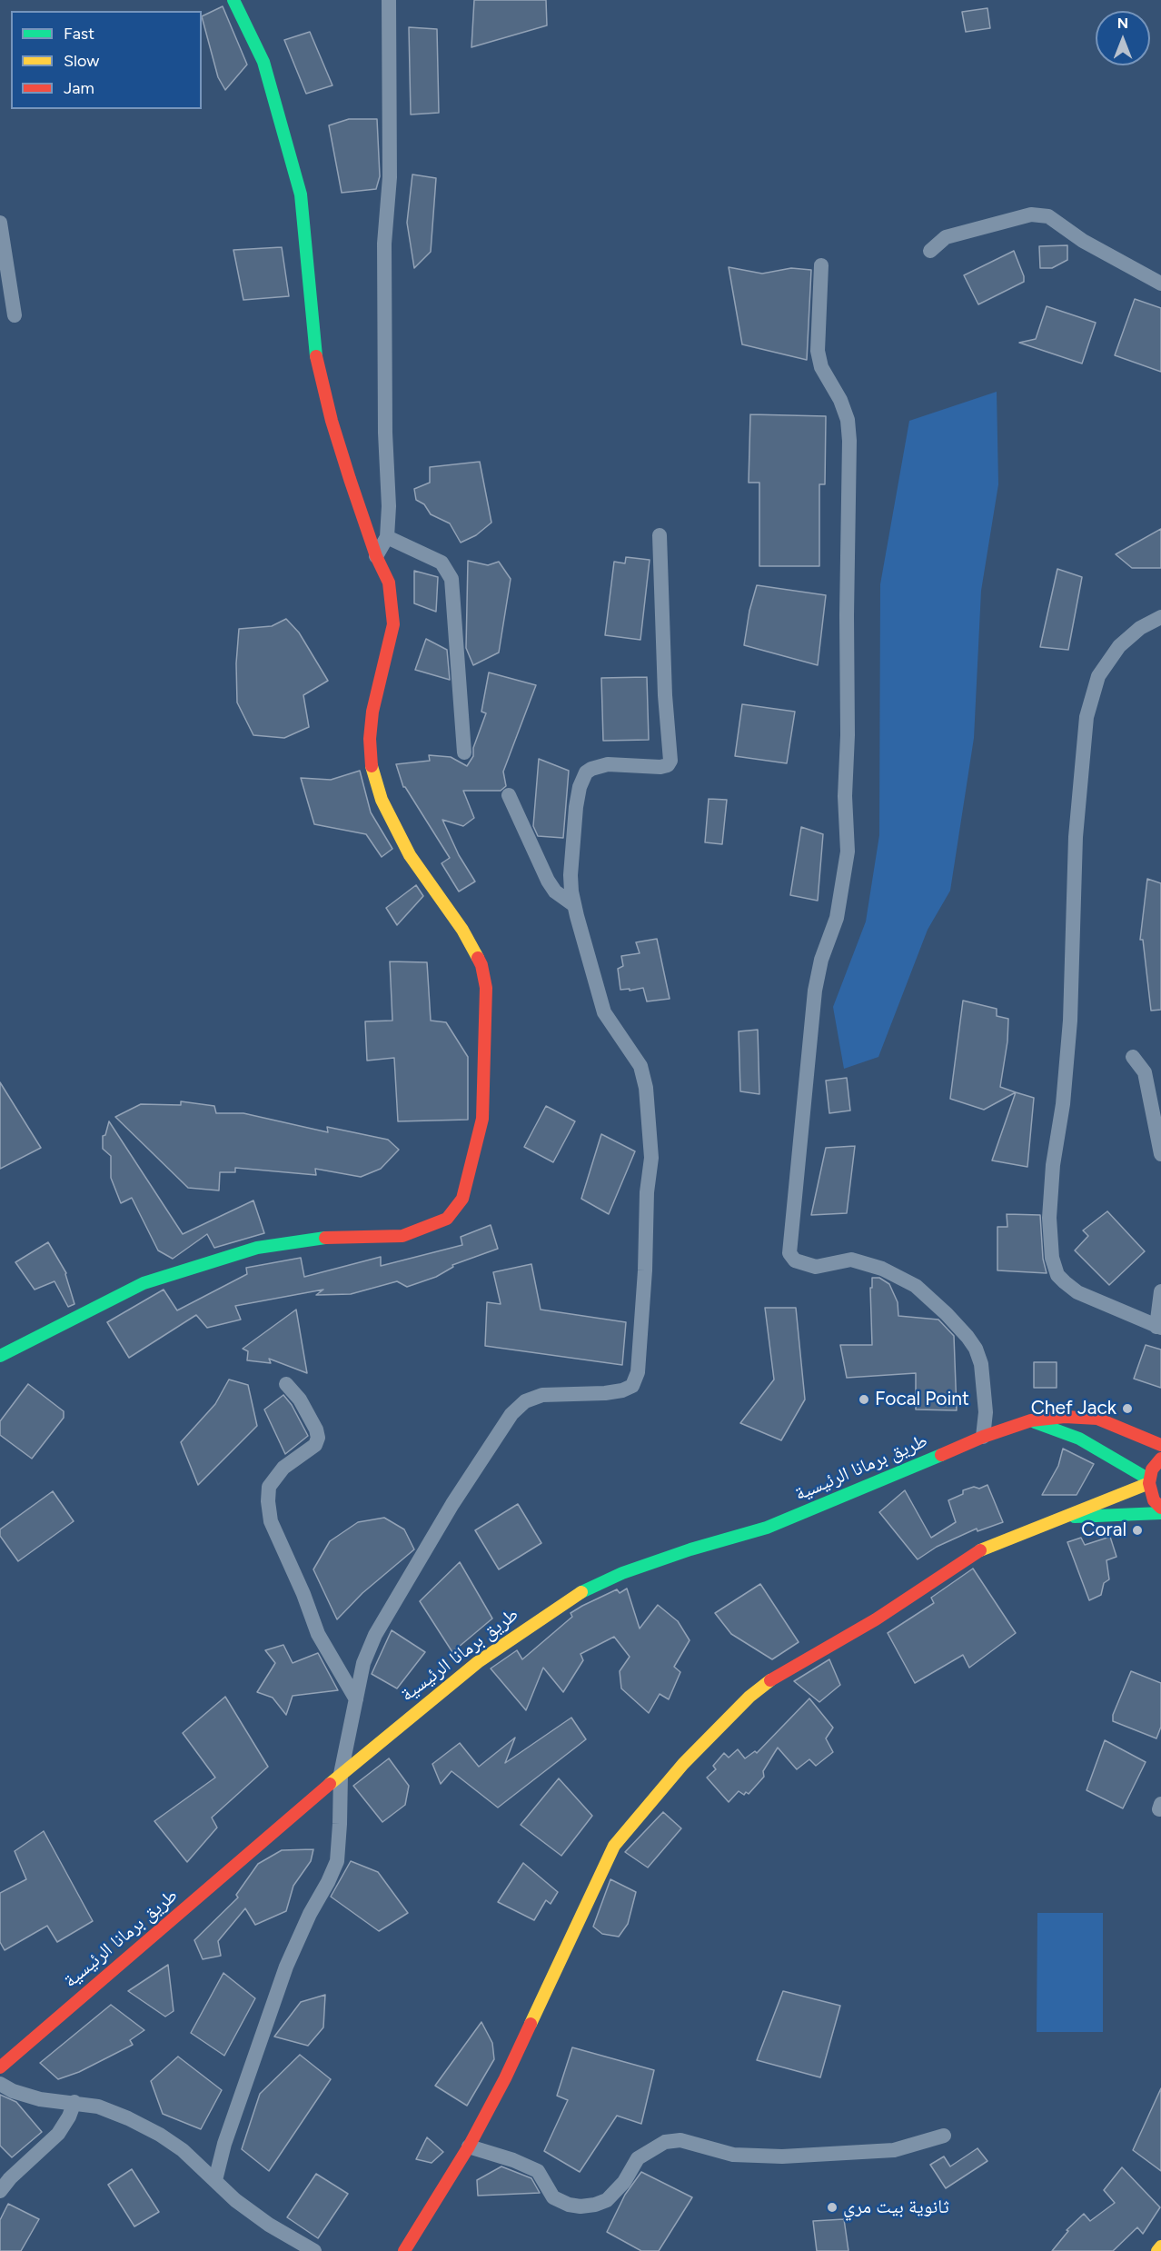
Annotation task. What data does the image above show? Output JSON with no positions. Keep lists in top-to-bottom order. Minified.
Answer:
{"streets":{"street":["طريق برمانا الرئيسية"]},"places":["Focal Point","Chef Jack","Coral","ثانوية بيت مري"],"legend":["Fast","Slow","Jam"],"north":"top"}
